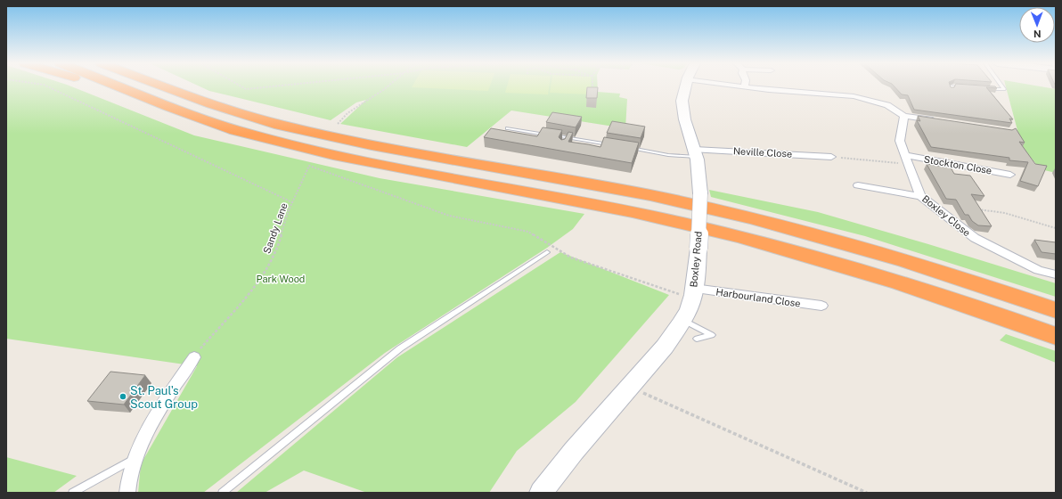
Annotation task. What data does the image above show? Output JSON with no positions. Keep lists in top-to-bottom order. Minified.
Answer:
{"streets":{"street":["Neville Close","Stockton Close","Boxley Close","Boxley Road","Harbourland Close"],"path":["Sandy Lane"]},"crossings":[["Neville Close","Boxley Road"],["Stockton Close","Boxley Close"],["Sandy Lane","Boxley Road"],["Sandy Lane","Harbourland Close"],["Boxley Road","Harbourland Close"]],"parks":["Park Wood"],"places":["St. Paul's Scout Group"],"north":"bottom"}
